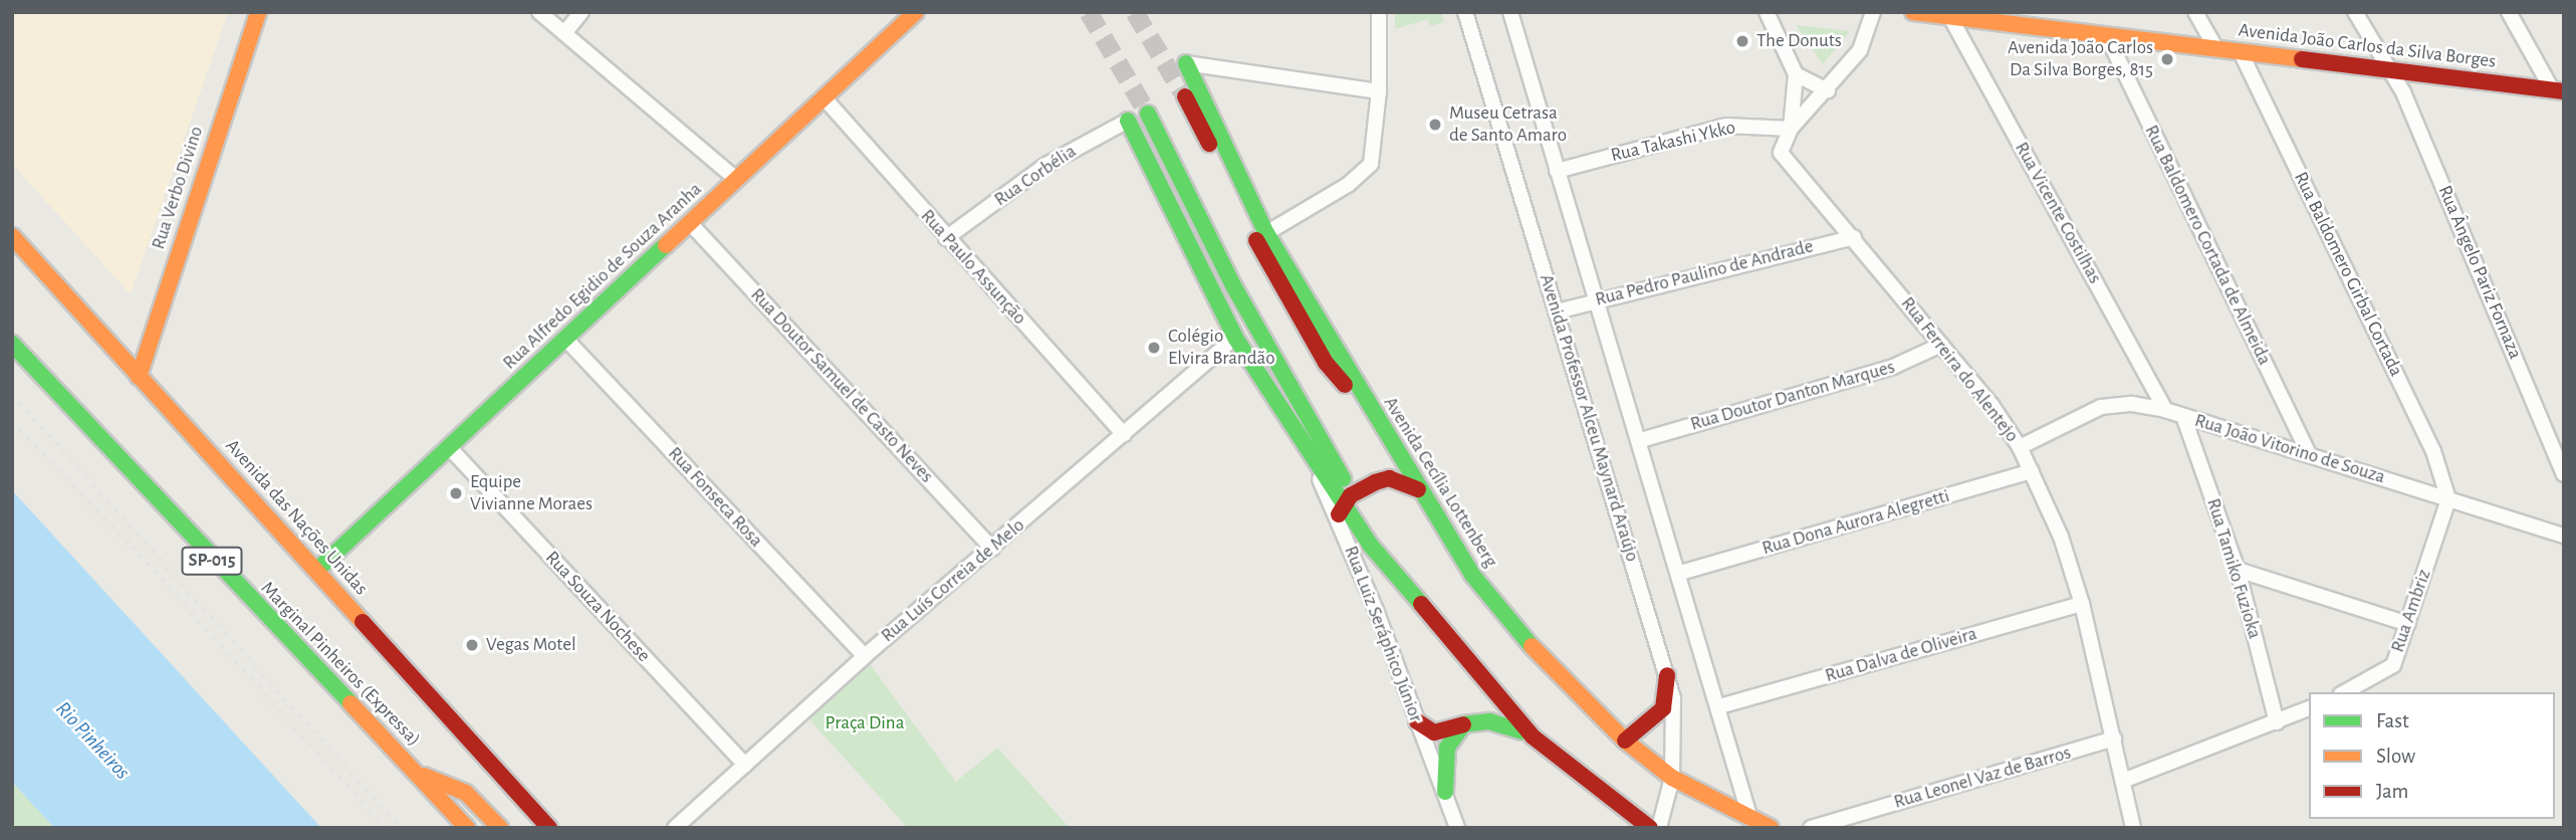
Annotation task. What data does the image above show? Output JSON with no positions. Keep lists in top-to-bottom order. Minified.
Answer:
{"streets":{"main road":["Avenida João Carlos da Silva Borges","Rua Verbo Divino","Rua Alfredo Egidio de Souza Aranha","Avenida Cecília Lottenberg","Avenida das Nações Unidas","SP-015","Marginal Pinheiros (Expressa)"],"street":["Rua Takashi Ykko","Rua Corbélia","Rua Vicente Costilhas","Rua Baldomero Cortada de Almeida","Rua Paulo Assunção","Rua Ângelo Pariz Fornaza","Rua Pedro Paulino de Andrade","Rua Baldomero Girbal Cortada","Rua Ferreira do Alentejo","Rua Doutor Samuel de Casto Neves","Rua Doutor Danton Marques","Avenida Professor Alceu Maynard Araújo","Rua João Vitorino de Souza","Rua Fonseca Rosa","Rua Dona Aurora Alegretti","Rua Tamiko Fuzioka","Rua Luís Correia de Melo","Rua Souza Nochese","Rua Ambriz","Rua Luiz Seráphico Júnior","Rua Dalva de Oliveira","Rua Leonel Vaz de Barros"]},"crossings":[["Avenida João Carlos da Silva Borges","Rua Vicente Costilhas"],["Avenida João Carlos da Silva Borges","Rua Baldomero Cortada de Almeida"],["Avenida João Carlos da Silva Borges","Rua Ângelo Pariz Fornaza"],["Avenida João Carlos da Silva Borges","Rua Baldomero Girbal Cortada"],["Rua Takashi Ykko","Rua Ferreira do Alentejo"],["Rua Corbélia","Rua Paulo Assunção"],["Rua Verbo Divino","Avenida das Nações Unidas"],["Rua Vicente Costilhas","Rua João Vitorino de Souza"],["Rua Baldomero Cortada de Almeida","Rua João Vitorino de Souza"],["Rua Paulo Assunção","Rua Alfredo Egidio de Souza Aranha"],["Rua Paulo Assunção","Rua Luís Correia de Melo"],["Rua Pedro Paulino de Andrade","Rua Ferreira do Alentejo"],["Rua Pedro Paulino de Andrade","Avenida Professor Alceu Maynard Araújo"],["Rua Baldomero Girbal Cortada","Rua João Vitorino de Souza"],["Rua Baldomero Girbal Cortada","Rua Ambriz"],["Rua Alfredo Egidio de Souza Aranha","Rua Doutor Samuel de Casto Neves"],["Rua Alfredo Egidio de Souza Aranha","Rua Fonseca Rosa"],["Rua Alfredo Egidio de Souza Aranha","Avenida das Nações Unidas"],["Rua Alfredo Egidio de Souza Aranha","Rua Souza Nochese"],["Rua Ferreira do Alentejo","Rua Doutor Danton Marques"],["Rua Ferreira do Alentejo","Rua João Vitorino de Souza"],["Rua Ferreira do Alentejo","Rua Dona Aurora Alegretti"],["Rua Ferreira do Alentejo","Rua Dalva de Oliveira"],["Rua Ferreira do Alentejo","Rua Leonel Vaz de Barros"],["Rua Doutor Samuel de Casto Neves","Rua Luís Correia de Melo"],["Avenida Professor Alceu Maynard Araújo","Avenida Cecília Lottenberg"],["Rua João Vitorino de Souza","Rua Tamiko Fuzioka"],["Rua João Vitorino de Souza","Rua Ambriz"],["Rua Fonseca Rosa","Rua Luís Correia de Melo"],["Rua Luís Correia de Melo","Rua Souza Nochese"]],"water":["Rio Pinheiros"],"parks":["Praça Dina"],"places":["The Donuts","Avenida João Carlos Da Silva Borges, 815","Museu Cetrasa de Santo Amaro","Colégio Elvira Brandão","Equipe Vivianne Moraes","Vegas Motel"],"legend":["Fast","Slow","Jam"]}
